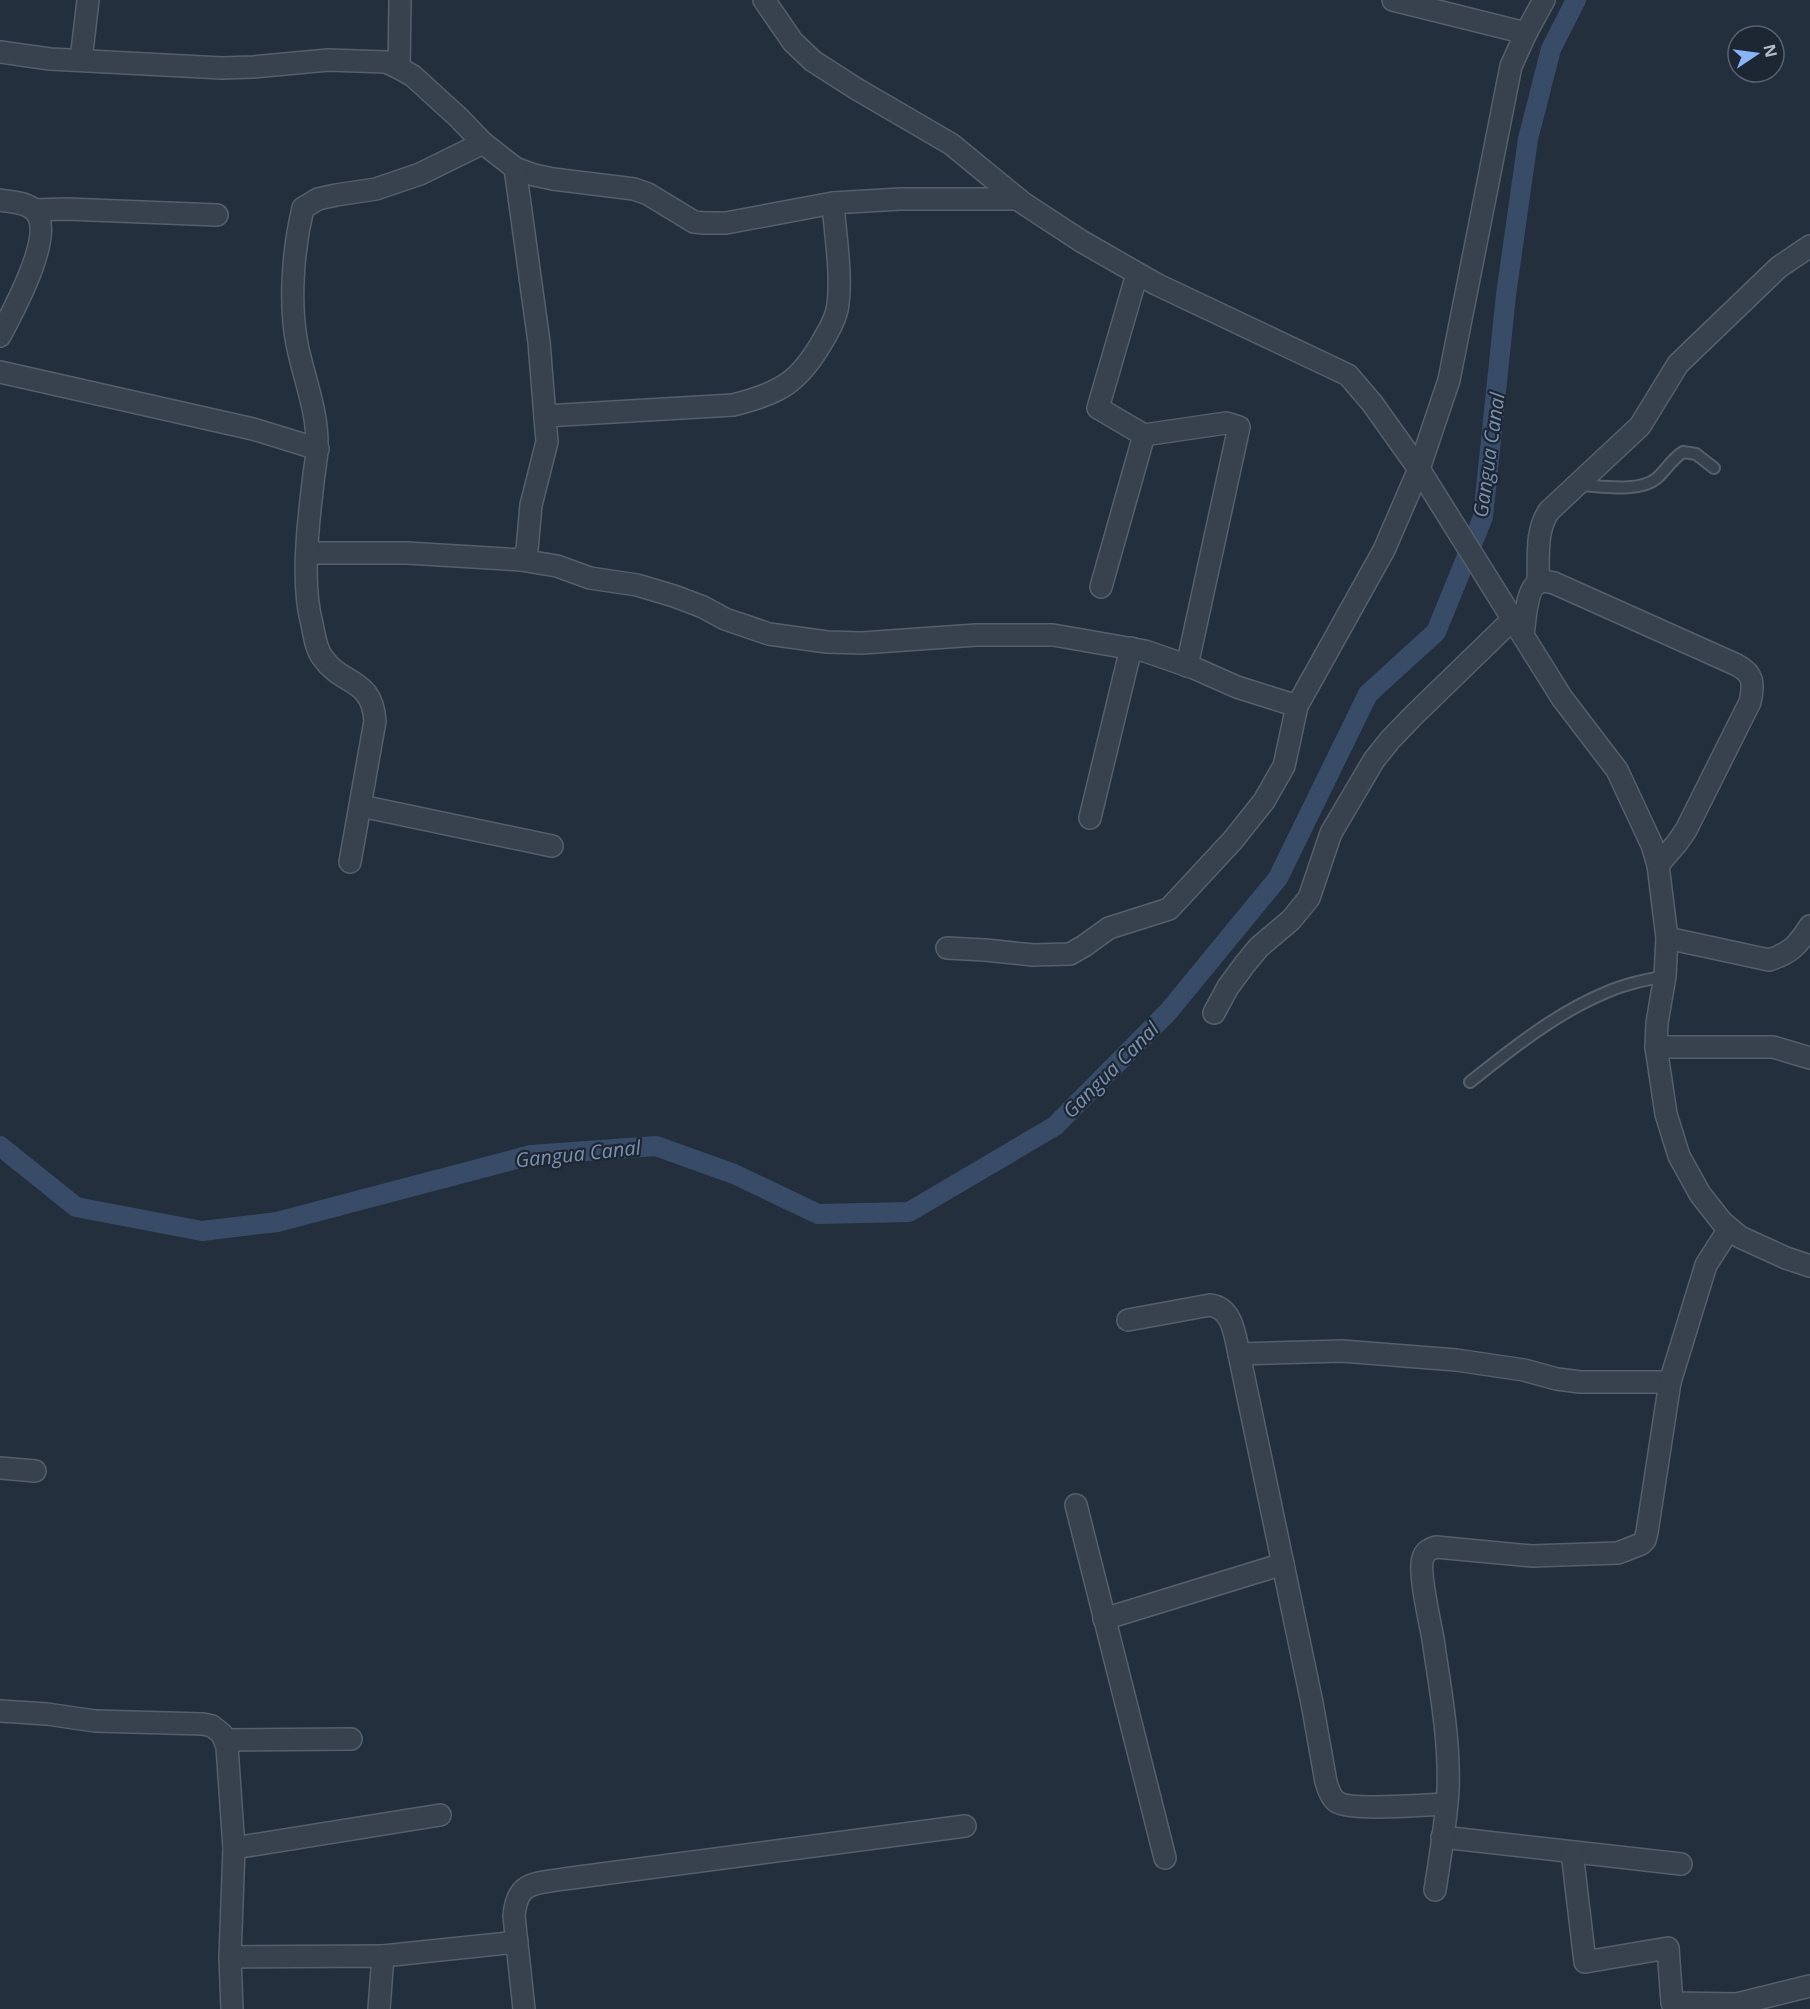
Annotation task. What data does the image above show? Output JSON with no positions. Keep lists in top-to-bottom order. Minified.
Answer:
{"water":["Gangua Canal"],"north":"right"}
